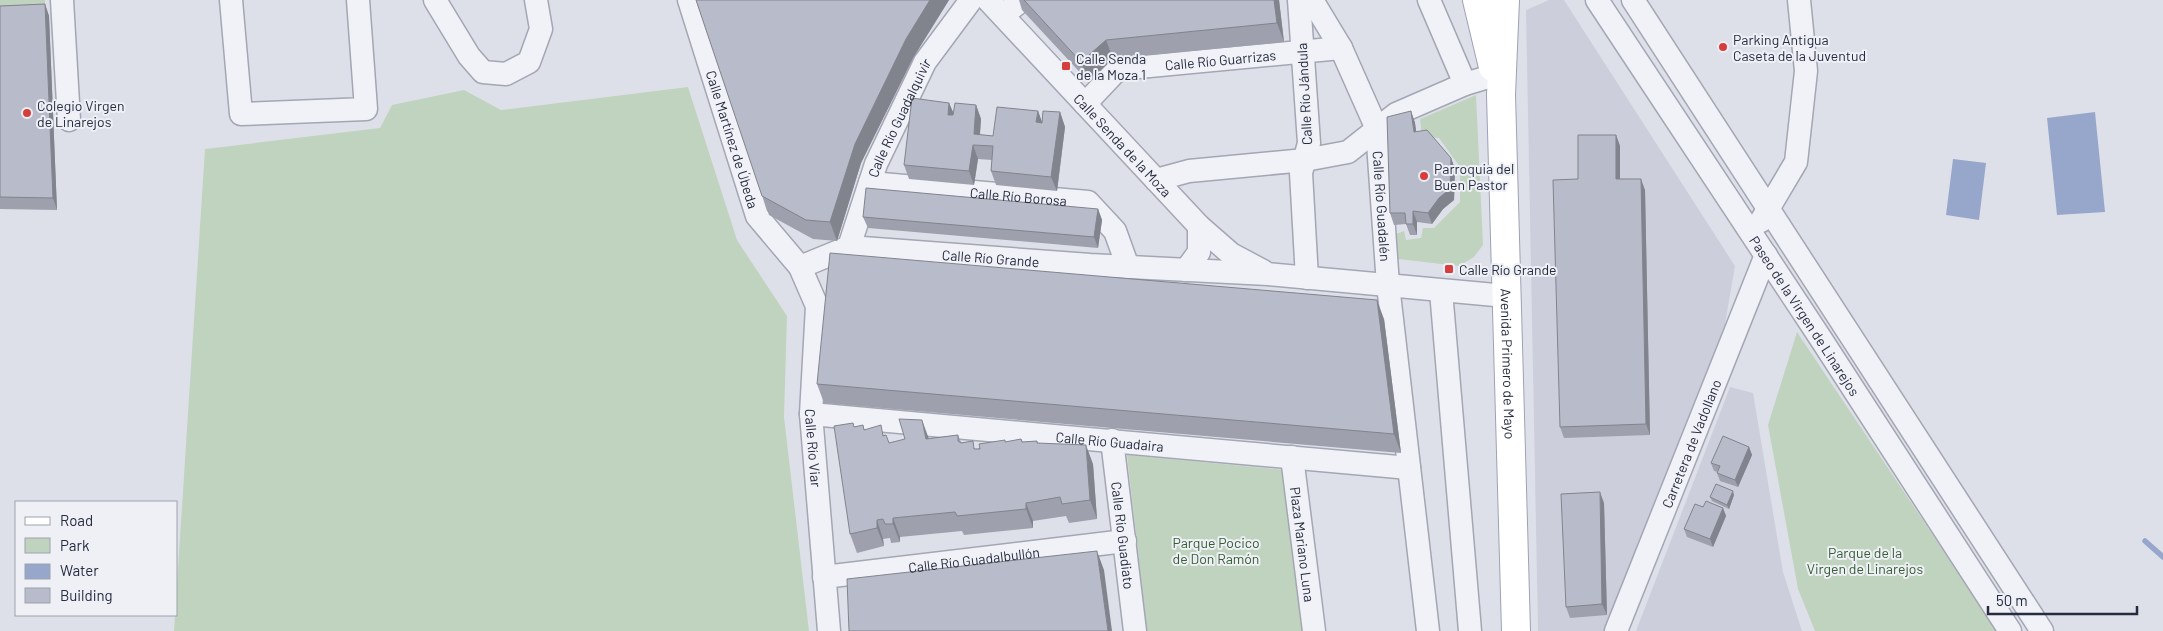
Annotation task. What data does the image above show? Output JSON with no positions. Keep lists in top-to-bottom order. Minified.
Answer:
{"streets":{"main road":["Avenida Primero de Mayo"],"street":["Calle Río Guarrizas","Calle Río Jándula","Calle Río Guadalquivir","Calle Martínez de Úbeda","Calle Senda de la Moza","Calle Río Borosa","Calle Río Guadalén","Calle Río Grande","Paseo de la Virgen de Linarejos","Calle Río Guadaira","Carretera de Vadollano","Calle Río Viar","Calle Río Guadiato","Plaza Mariano Luna","Calle Río Guadalbullón"]},"crossings":[["Calle Río Guarrizas","Calle Río Jándula"],["Calle Río Guarrizas","Calle Senda de la Moza"],["Calle Río Guarrizas","Calle Río Guadalén"],["Calle Río Jándula","Calle Río Guadalén"],["Calle Río Jándula","Calle Río Grande"],["Calle Río Guadalquivir","Calle Río Borosa"],["Calle Río Guadalquivir","Calle Río Grande"],["Calle Martínez de Úbeda","Calle Río Grande"],["Calle Martínez de Úbeda","Calle Río Viar"],["Calle Senda de la Moza","Calle Río Guadalén"],["Calle Senda de la Moza","Calle Río Grande"],["Calle Río Borosa","Calle Río Grande"],["Calle Río Guadalén","Calle Río Grande"],["Calle Río Guadalén","Avenida Primero de Mayo"],["Calle Río Grande","Avenida Primero de Mayo"],["Calle Río Grande","Calle Río Viar"],["Paseo de la Virgen de Linarejos","Carretera de Vadollano"],["Calle Río Guadaira","Calle Río Viar"],["Calle Río Guadaira","Calle Río Guadiato"],["Calle Río Guadaira","Plaza Mariano Luna"],["Calle Río Viar","Calle Río Guadalbullón"],["Calle Río Guadiato","Calle Río Guadalbullón"]],"parks":["Parque Pocico de Don Ramón","Parque de la Virgen de Linarejos"],"places":{"other":["Parking Antigua Caseta de la Juventud","Colegio Virgen de Linarejos","Parroquia del Buen Pastor"],"transit":["Calle Senda de la Moza 1","Calle Río Grande"]},"legend":["Road","Park","Water","Building"],"scale_bar":"50 m"}
